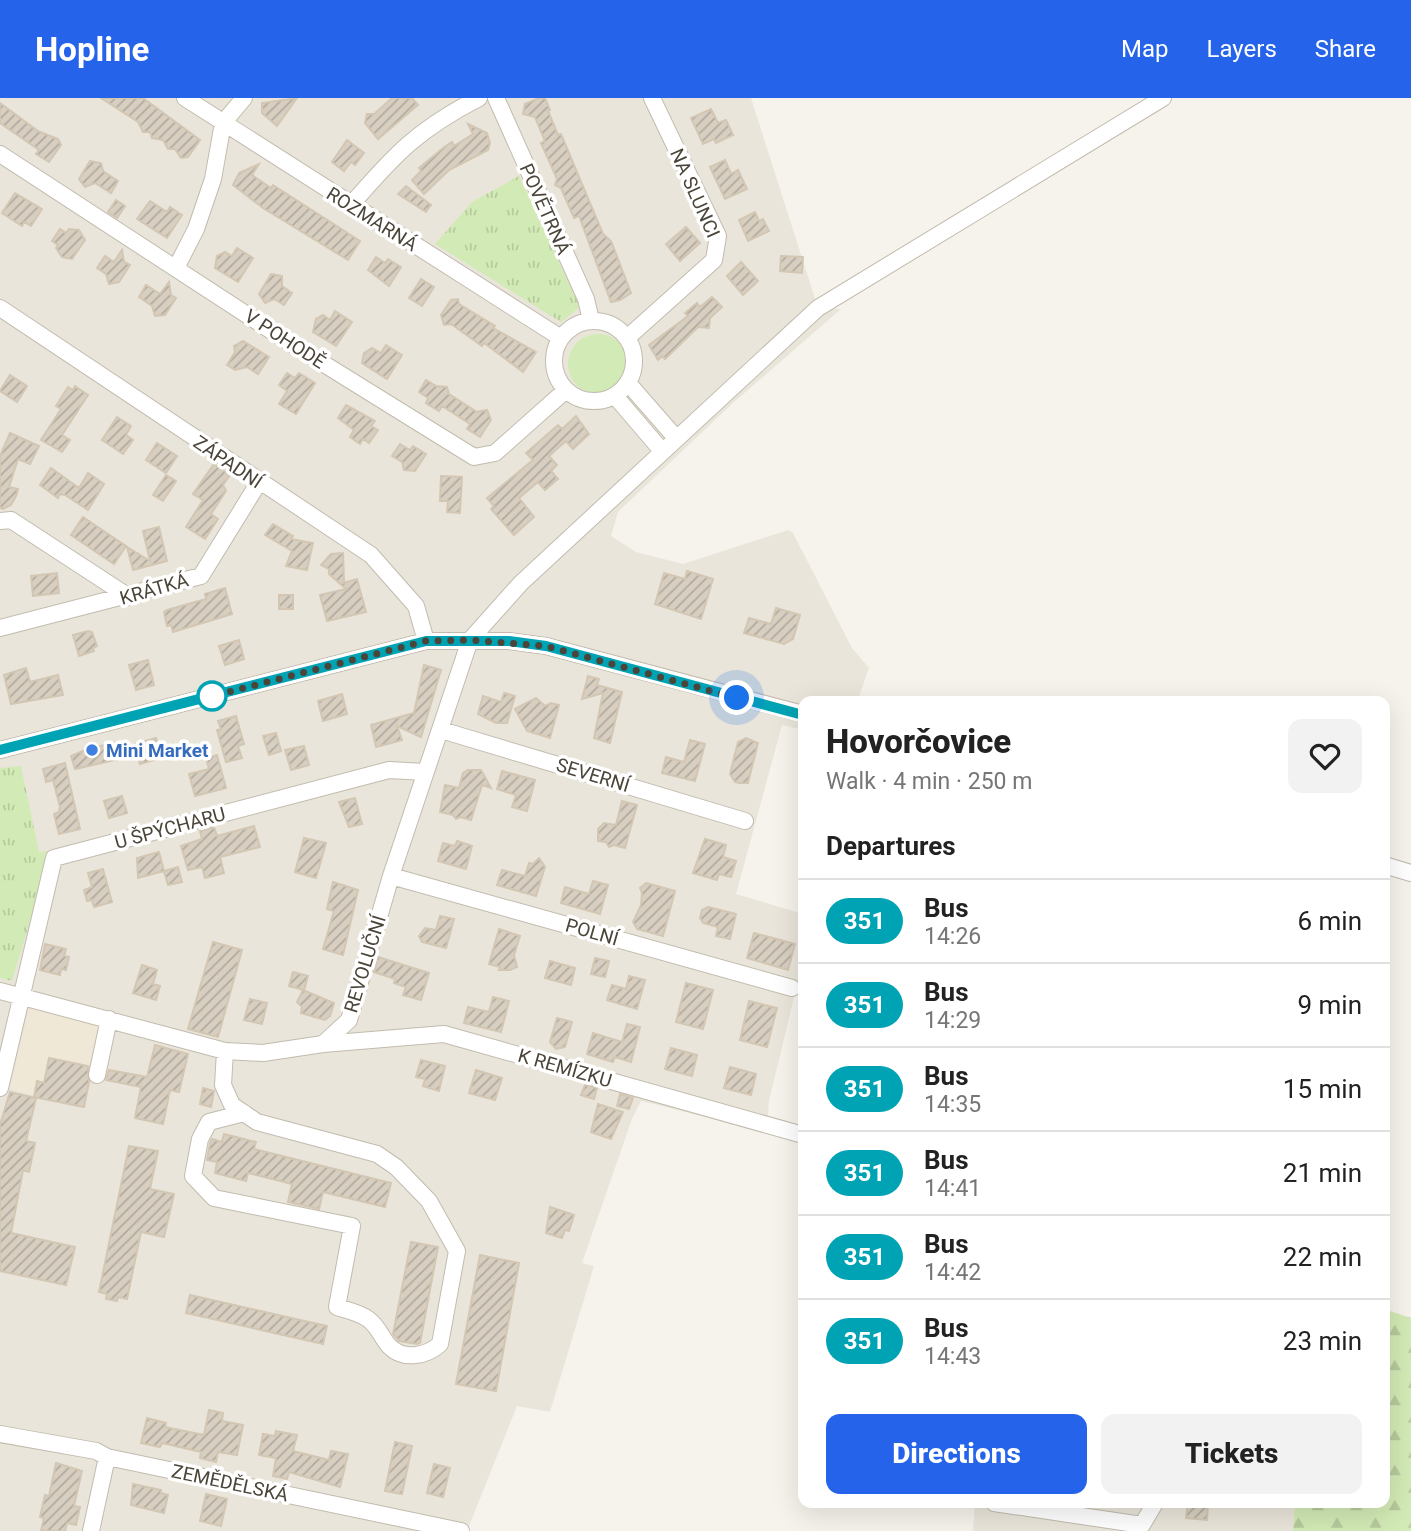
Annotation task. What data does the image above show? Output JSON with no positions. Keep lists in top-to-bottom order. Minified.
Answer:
{"streets":{"street":["NA SLUNCI","POVĚTRNÁ","ROZMARNÁ","V POHODĚ","ZÁPADNÍ","KRÁTKÁ","SEVERNÍ","U ŠPÝCHARU","POLNÍ","REVOLUČNÍ","K REMÍZKU","ZEMĚDĚLSKÁ"]},"crossings":[["NA SLUNCI","POVĚTRNÁ"],["NA SLUNCI","ROZMARNÁ"],["NA SLUNCI","V POHODĚ"],["POVĚTRNÁ","ROZMARNÁ"],["POVĚTRNÁ","V POHODĚ"],["ROZMARNÁ","V POHODĚ"],["ZÁPADNÍ","KRÁTKÁ"],["SEVERNÍ","REVOLUČNÍ"],["U ŠPÝCHARU","REVOLUČNÍ"],["POLNÍ","REVOLUČNÍ"],["REVOLUČNÍ","K REMÍZKU"]],"places":["Mini Market"],"lines":["bus line 351"],"page":{"header":"Hopline","nav":["Map","Layers","Share"],"heading":[["Hovorčovice","Walk · 4 min · 250 m"],"Departures"],"list":[{"mark":"351","name":"Bus","note":"14:26","value":"6 min"},{"mark":"351","name":"Bus","note":"14:29","value":"9 min"},{"mark":"351","name":"Bus","note":"14:35","value":"15 min"},{"mark":"351","name":"Bus","note":"14:41","value":"21 min"},{"mark":"351","name":"Bus","note":"14:42","value":"22 min"},{"mark":"351","name":"Bus","note":"14:43","value":"23 min"}],"buttons":["Directions","Tickets"]}}
